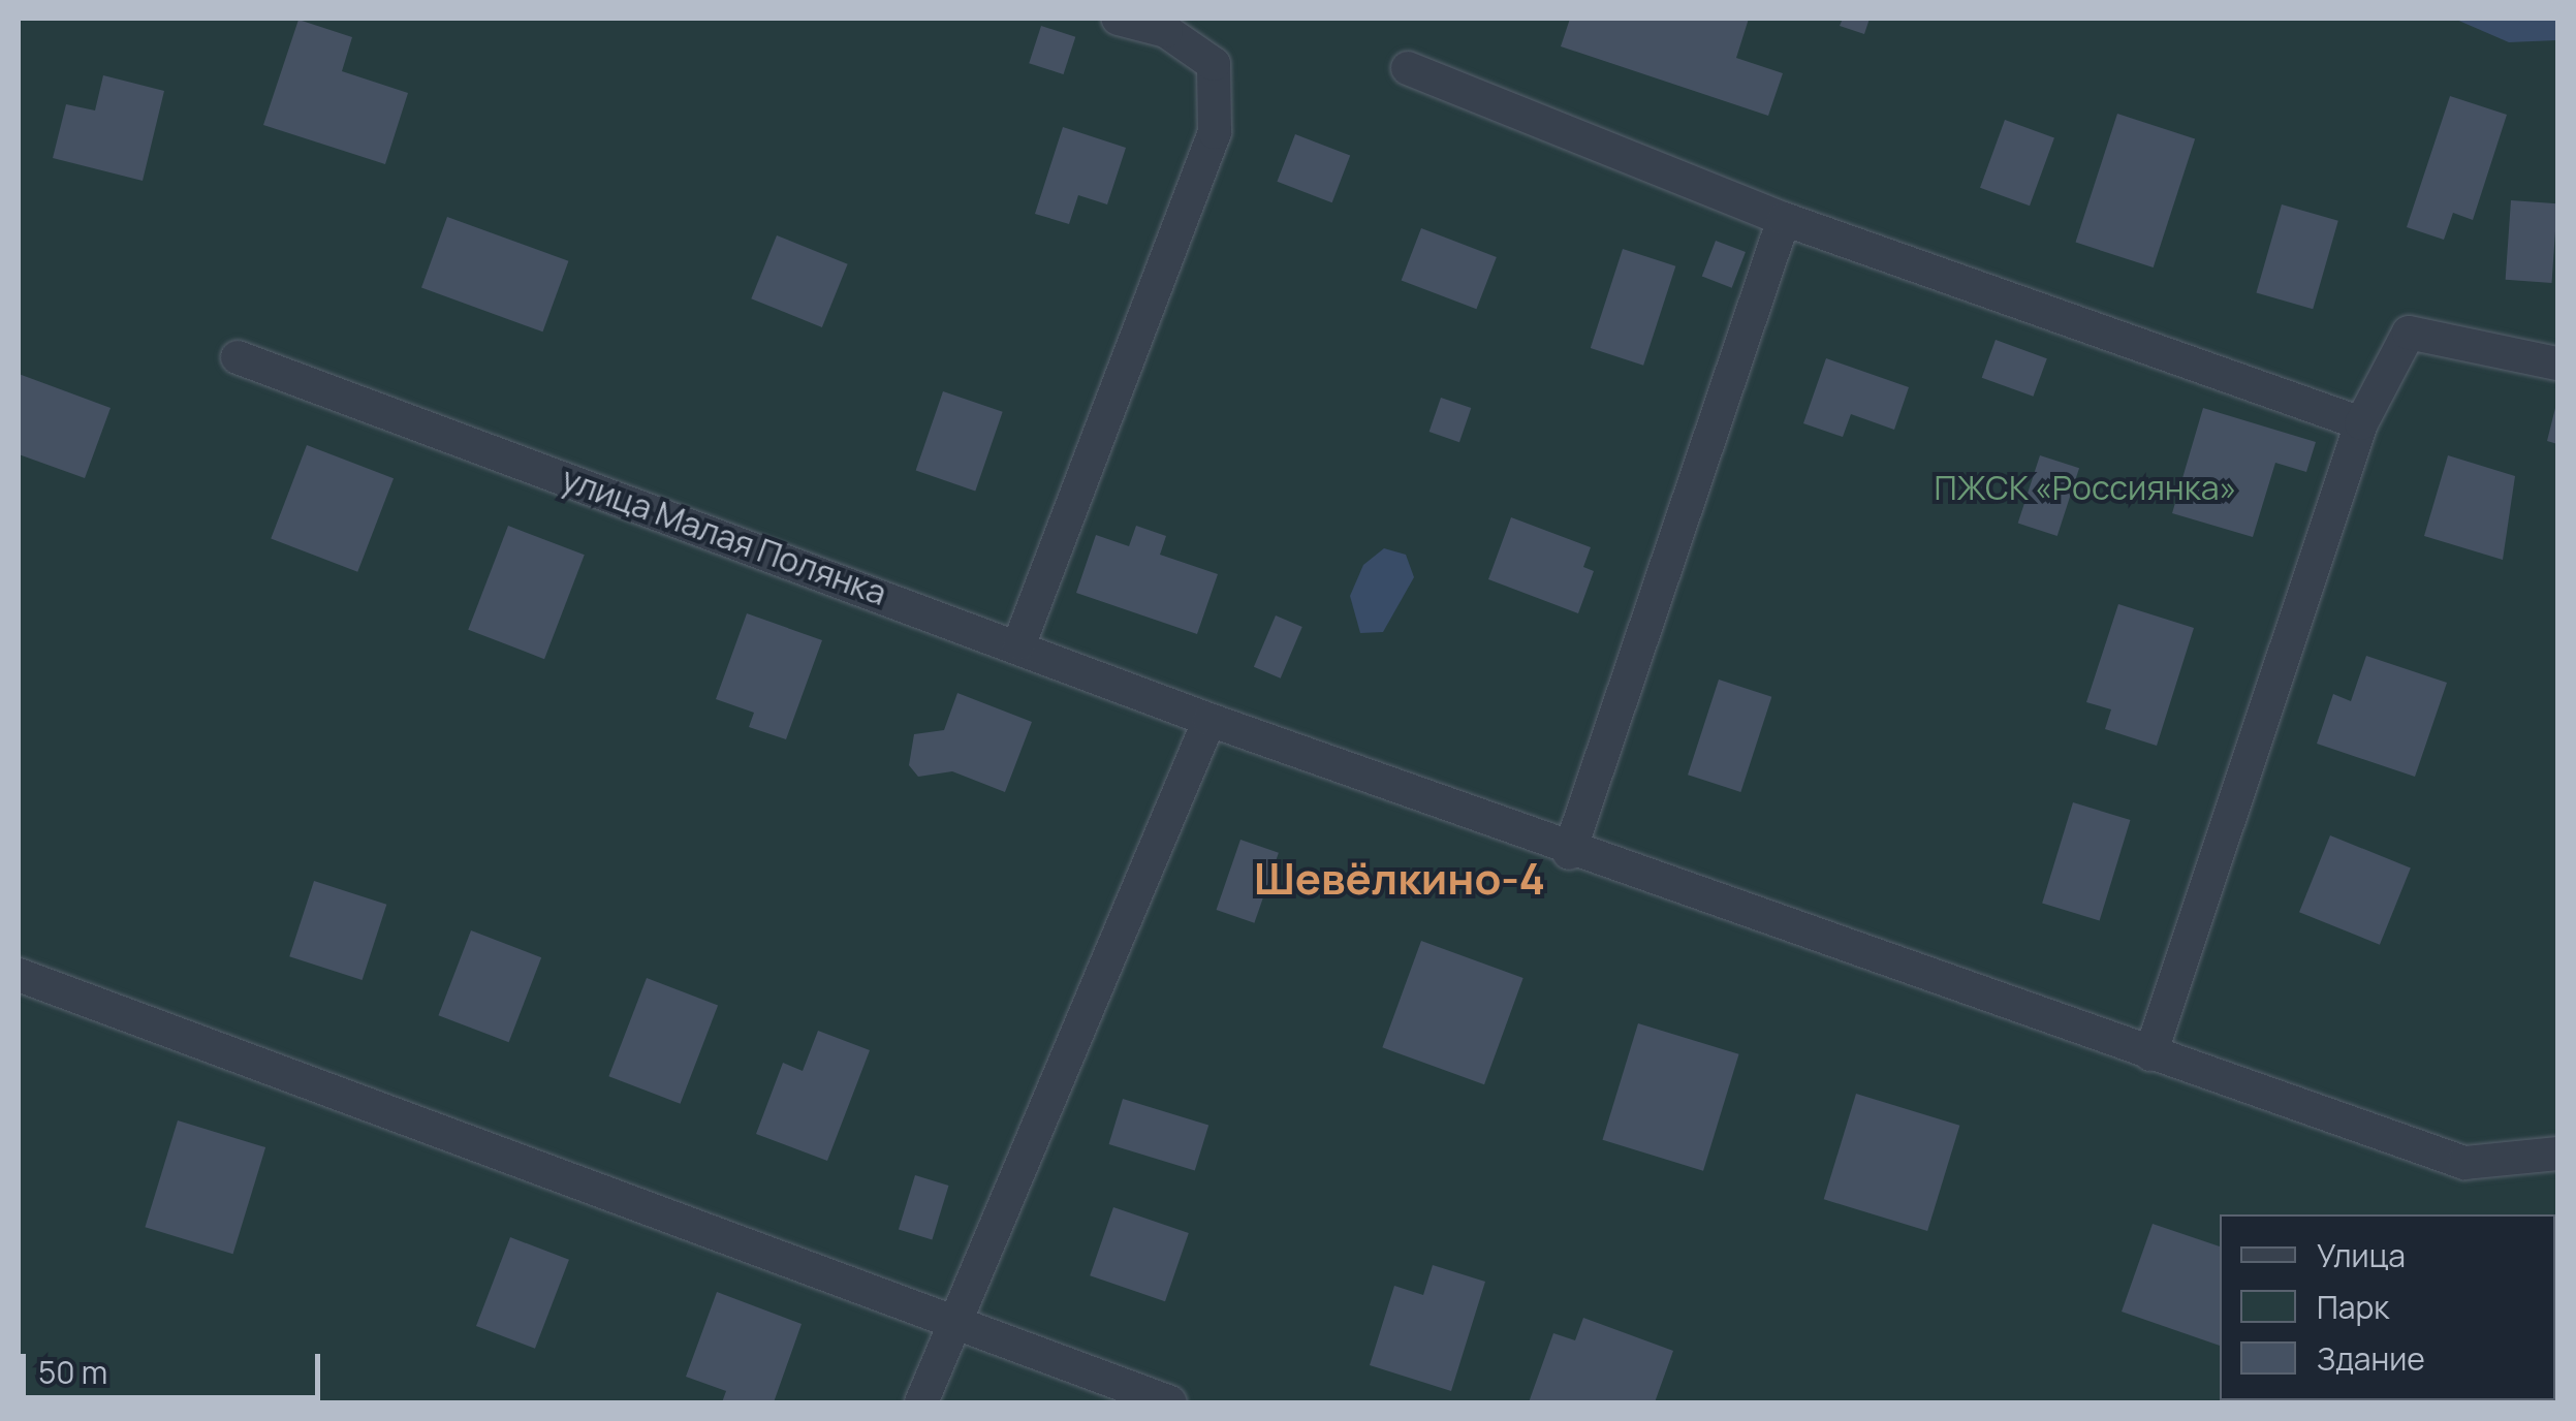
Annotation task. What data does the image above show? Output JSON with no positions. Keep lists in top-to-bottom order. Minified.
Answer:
{"streets":{"street":["улица Малая Полянка"]},"districts":["Шевёлкино-4"],"parks":["ПЖСК «Россиянка»"],"legend":["Улица","Парк","Здание"],"scale_bar":"50 m"}
